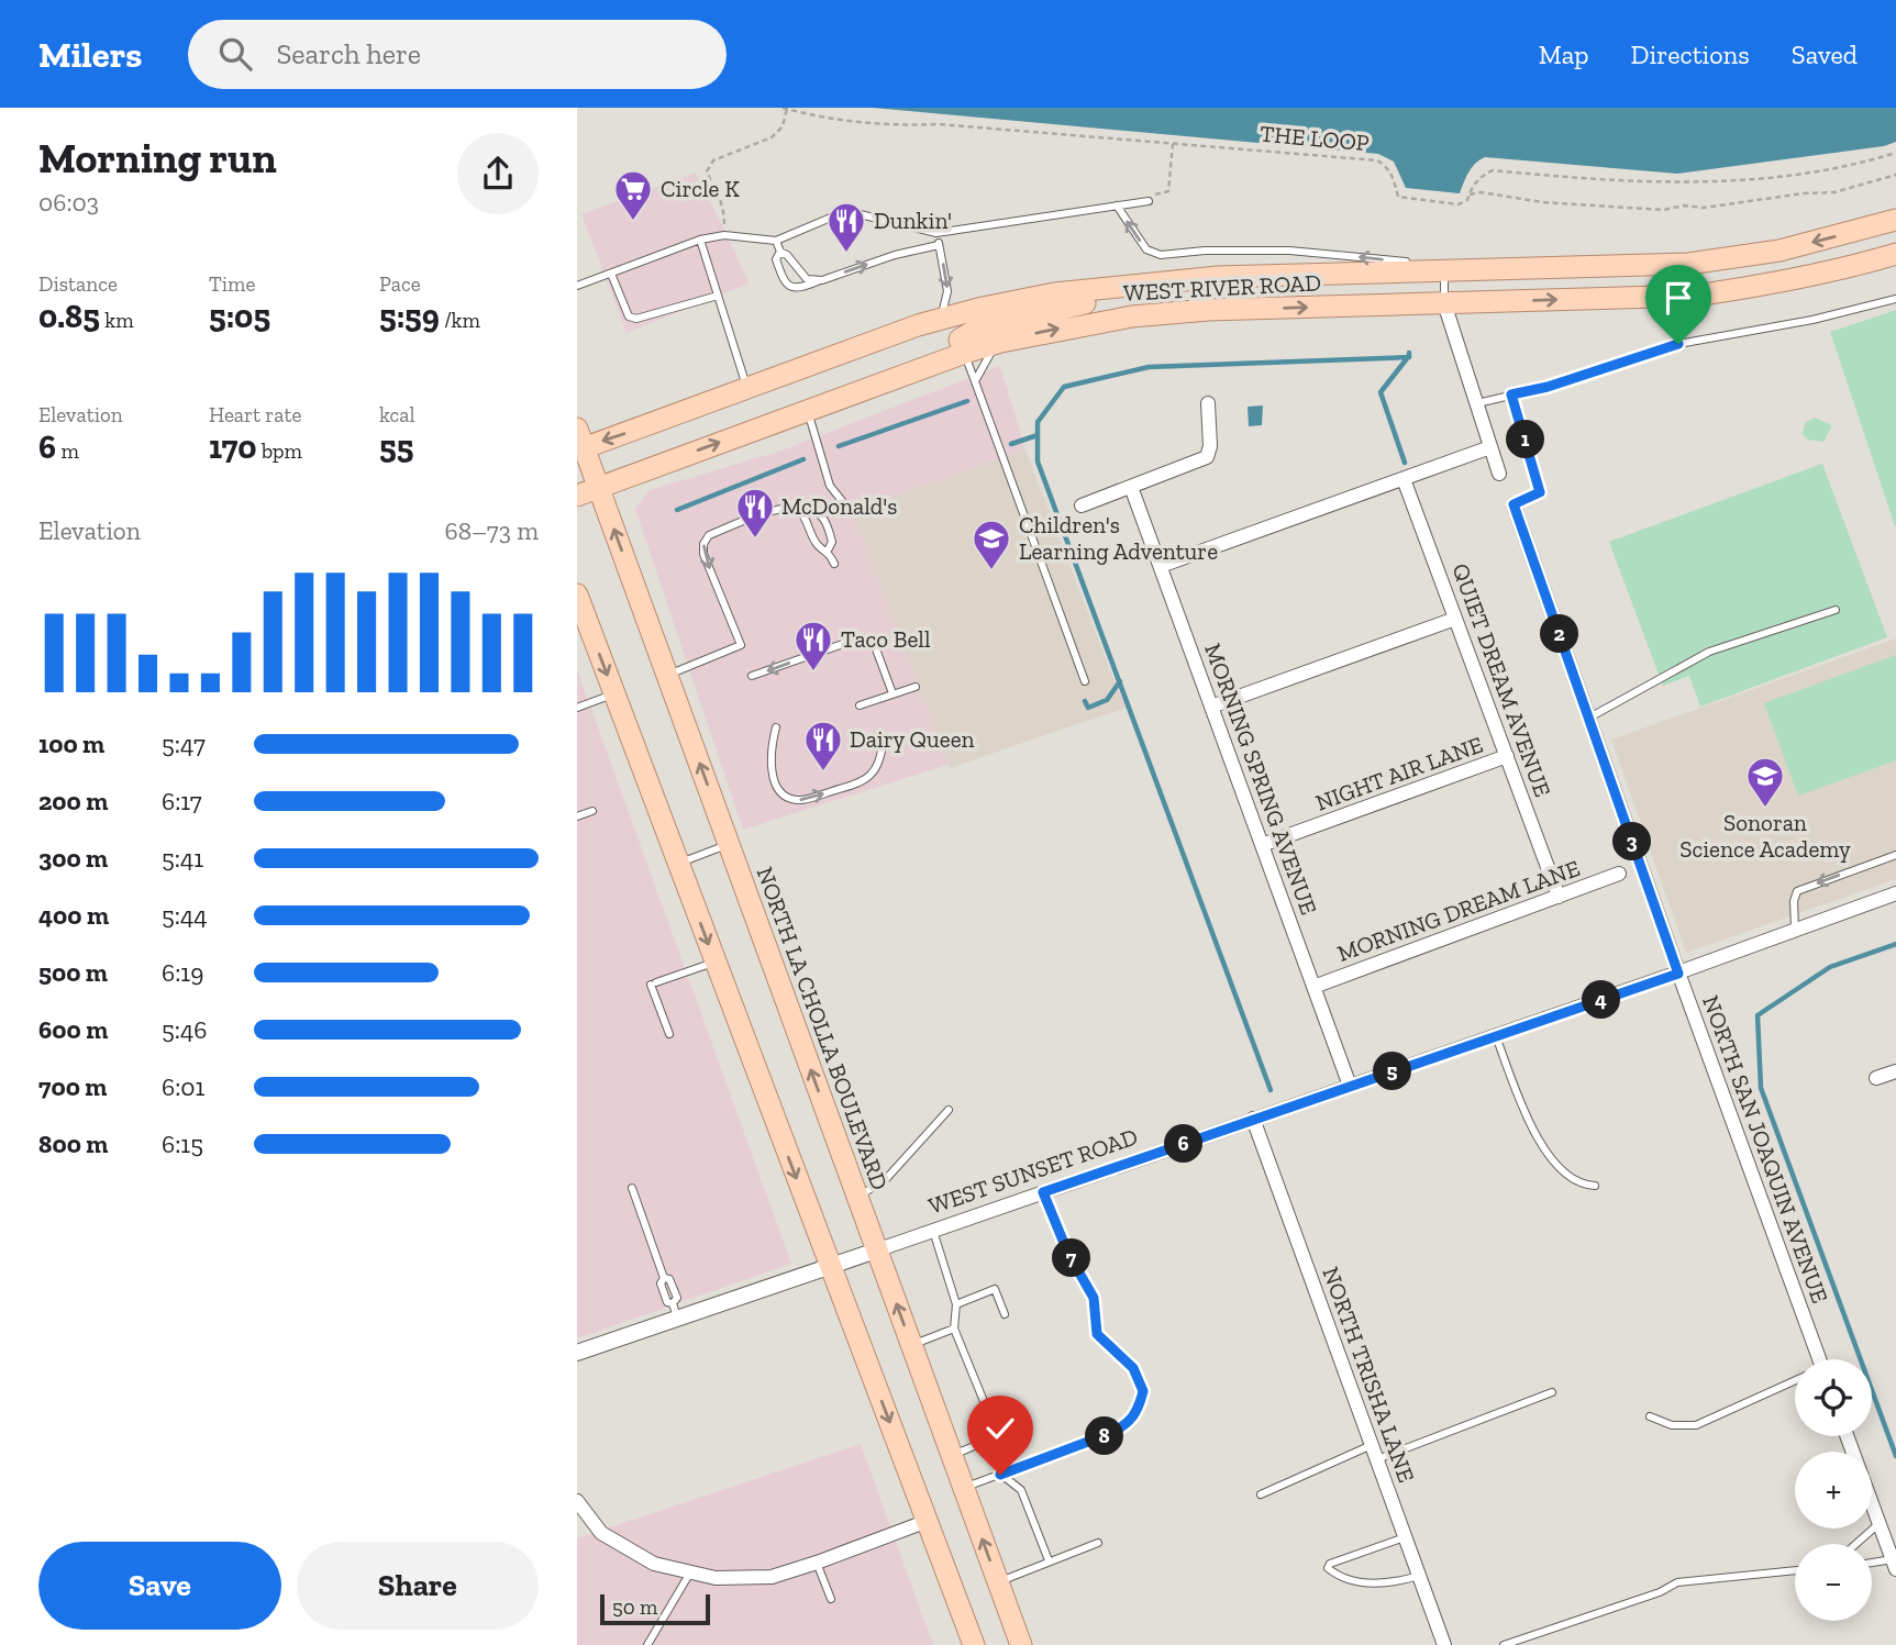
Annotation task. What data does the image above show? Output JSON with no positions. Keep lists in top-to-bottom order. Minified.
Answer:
{"streets":{"main road":["WEST RIVER ROAD","NORTH LA CHOLLA BOULEVARD"],"street":["QUIET DREAM AVENUE","NIGHT AIR LANE","MORNING SPRING AVENUE","MORNING DREAM LANE","NORTH SAN JOAQUIN AVENUE","WEST SUNSET ROAD","NORTH TRISHA LANE"],"path":["THE LOOP"]},"crossings":[["WEST RIVER ROAD","NORTH LA CHOLLA BOULEVARD"],["QUIET DREAM AVENUE","NIGHT AIR LANE"],["QUIET DREAM AVENUE","MORNING DREAM LANE"],["NIGHT AIR LANE","MORNING SPRING AVENUE"],["MORNING SPRING AVENUE","MORNING DREAM LANE"],["MORNING SPRING AVENUE","WEST SUNSET ROAD"],["NORTH LA CHOLLA BOULEVARD","WEST SUNSET ROAD"],["NORTH SAN JOAQUIN AVENUE","WEST SUNSET ROAD"],["WEST SUNSET ROAD","NORTH TRISHA LANE"]],"places":{"supermarket":["Circle K"],"restaurant":["Dunkin'","McDonald's","Taco Bell","Dairy Queen"],"school or university":["Children's Learning Adventure","Sonoran Science Academy"]},"scale_bar":"50 m","page":{"header":"Milers","search":"Search here","nav":["Map","Directions","Saved"],"heading":["Morning run","06:03"],"stats":[["Distance","0.85 km"],["Time","5:05"],["Pace","5:59 /km"],["Elevation","6 m"],["Heart rate","170 bpm"],["kcal","55"]],"pins":["1","2","3","4","5","6","7","8"],"chart":["Elevation","68–73 m"],"list":[{"name":"100 m","note":"5:47"},{"name":"200 m","note":"6:17"},{"name":"300 m","note":"5:41"},{"name":"400 m","note":"5:44"},{"name":"500 m","note":"6:19"},{"name":"600 m","note":"5:46"},{"name":"700 m","note":"6:01"},{"name":"800 m","note":"6:15"}],"map_buttons":["+","−"],"buttons":["Save","Share"],"scale":"50 m"}}
